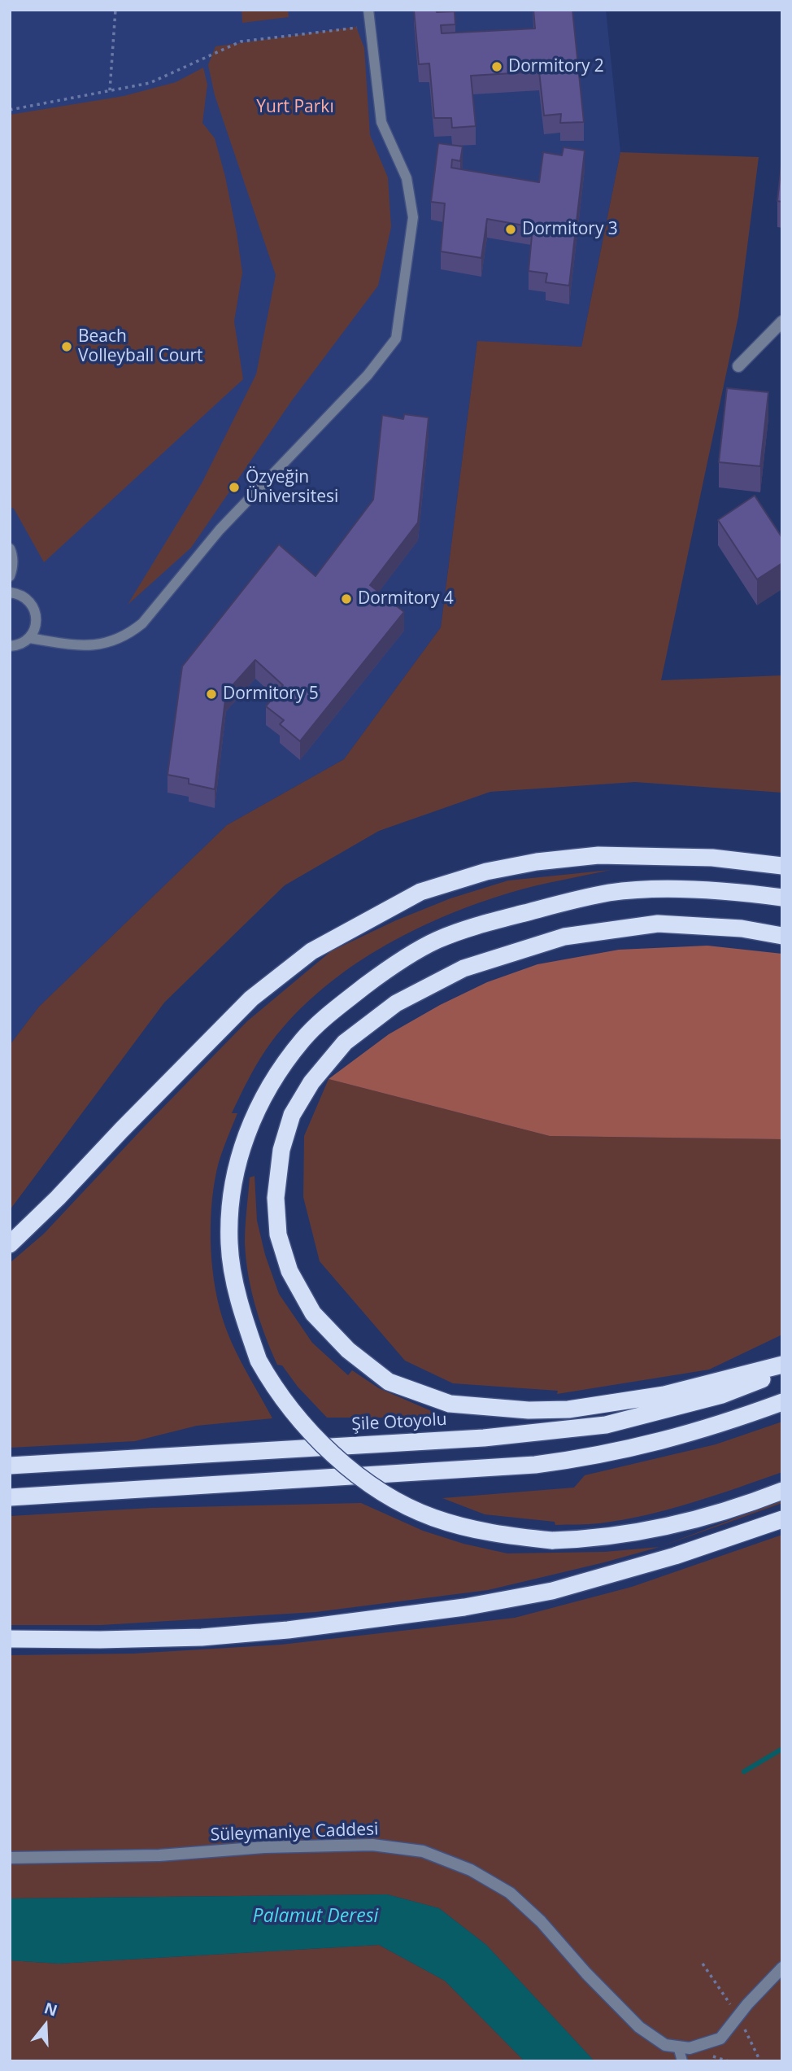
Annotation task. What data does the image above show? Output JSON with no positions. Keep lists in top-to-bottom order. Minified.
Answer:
{"streets":{"highway":["Şile Otoyolu"],"street":["Süleymaniye Caddesi"]},"water":["Palamut Deresi"],"parks":["Yurt Parkı"],"places":["Dormitory 2","Dormitory 3","Beach Volleyball Court","Özyeğin Üniversitesi","Dormitory 4","Dormitory 5"],"north":"top"}
